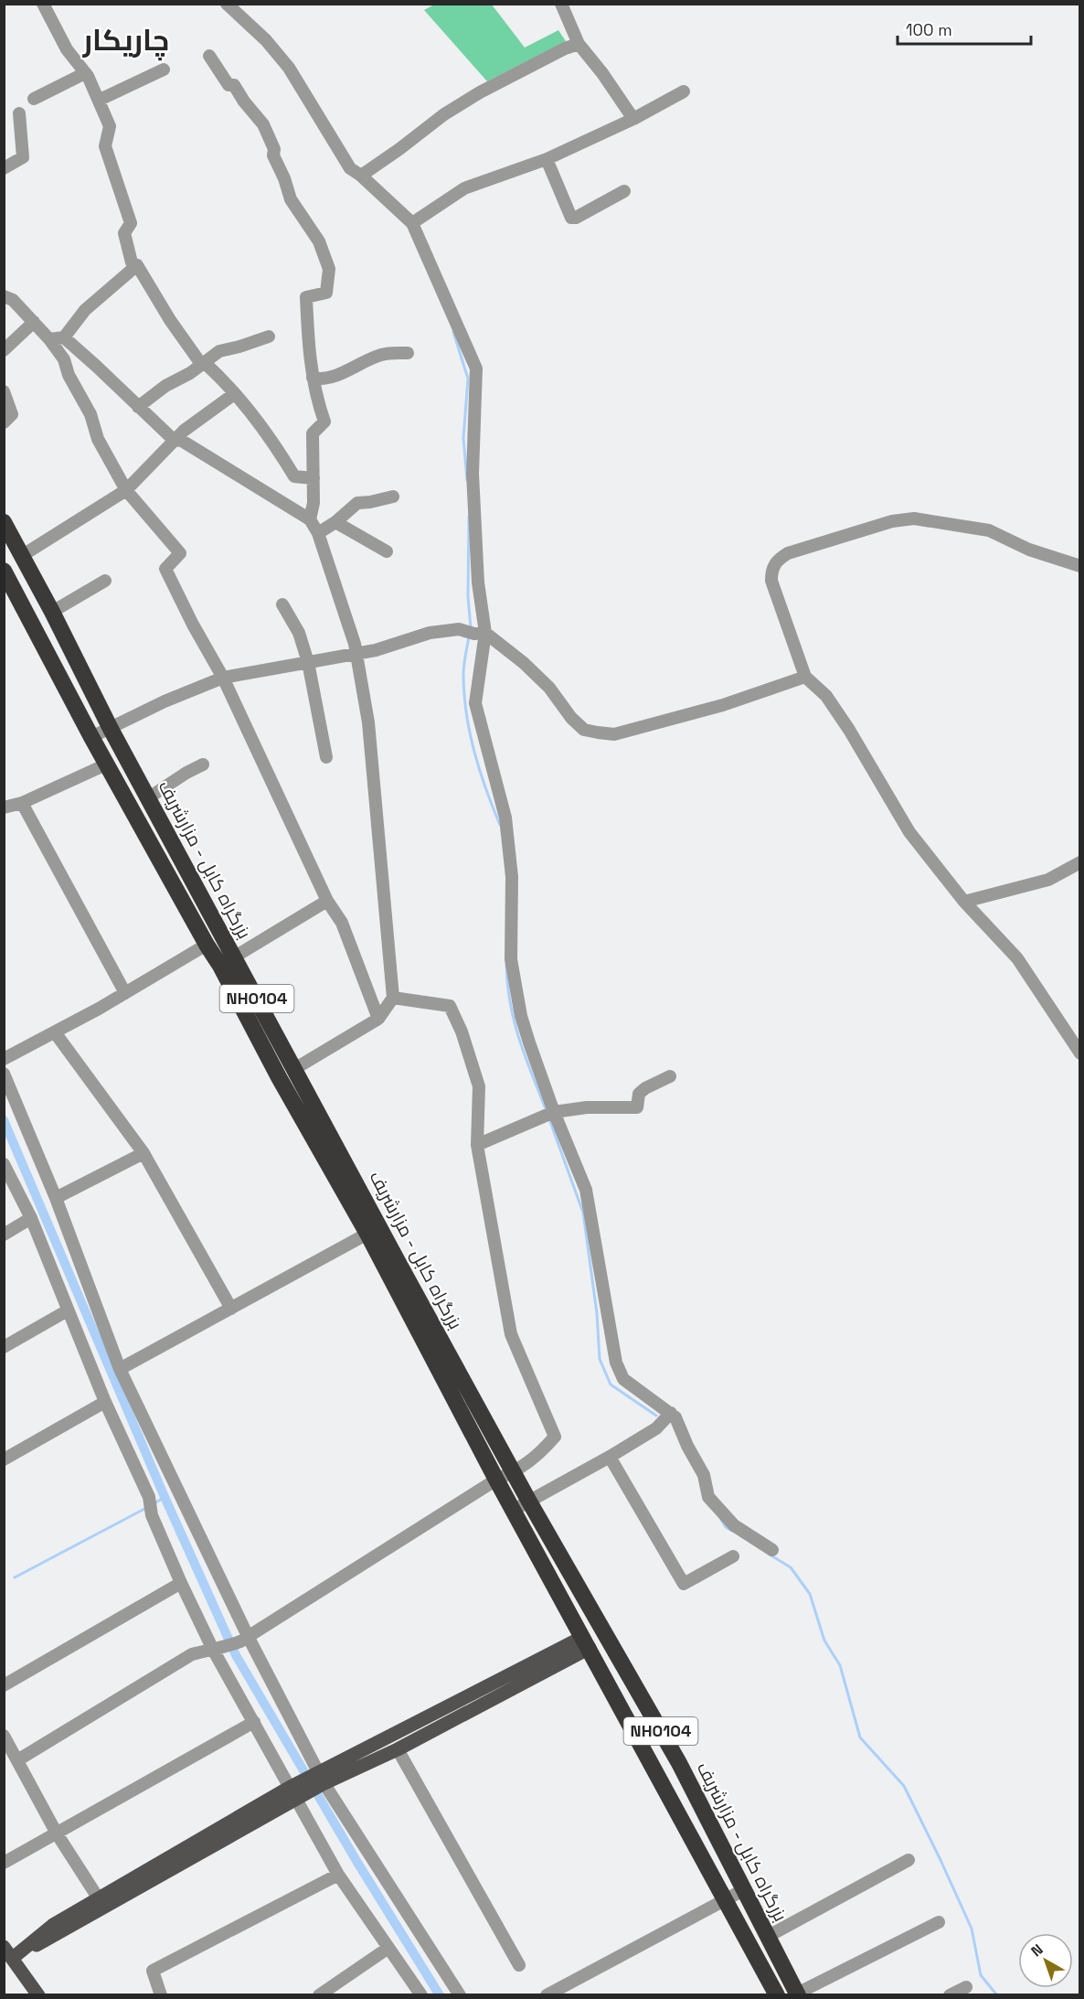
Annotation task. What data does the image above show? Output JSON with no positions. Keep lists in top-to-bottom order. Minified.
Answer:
{"streets":{"highway":["بزرگراه کابل - مزارشریف","NH0104"]},"districts":["چاریکار"],"scale_bar":"100 m","north":"top left"}
